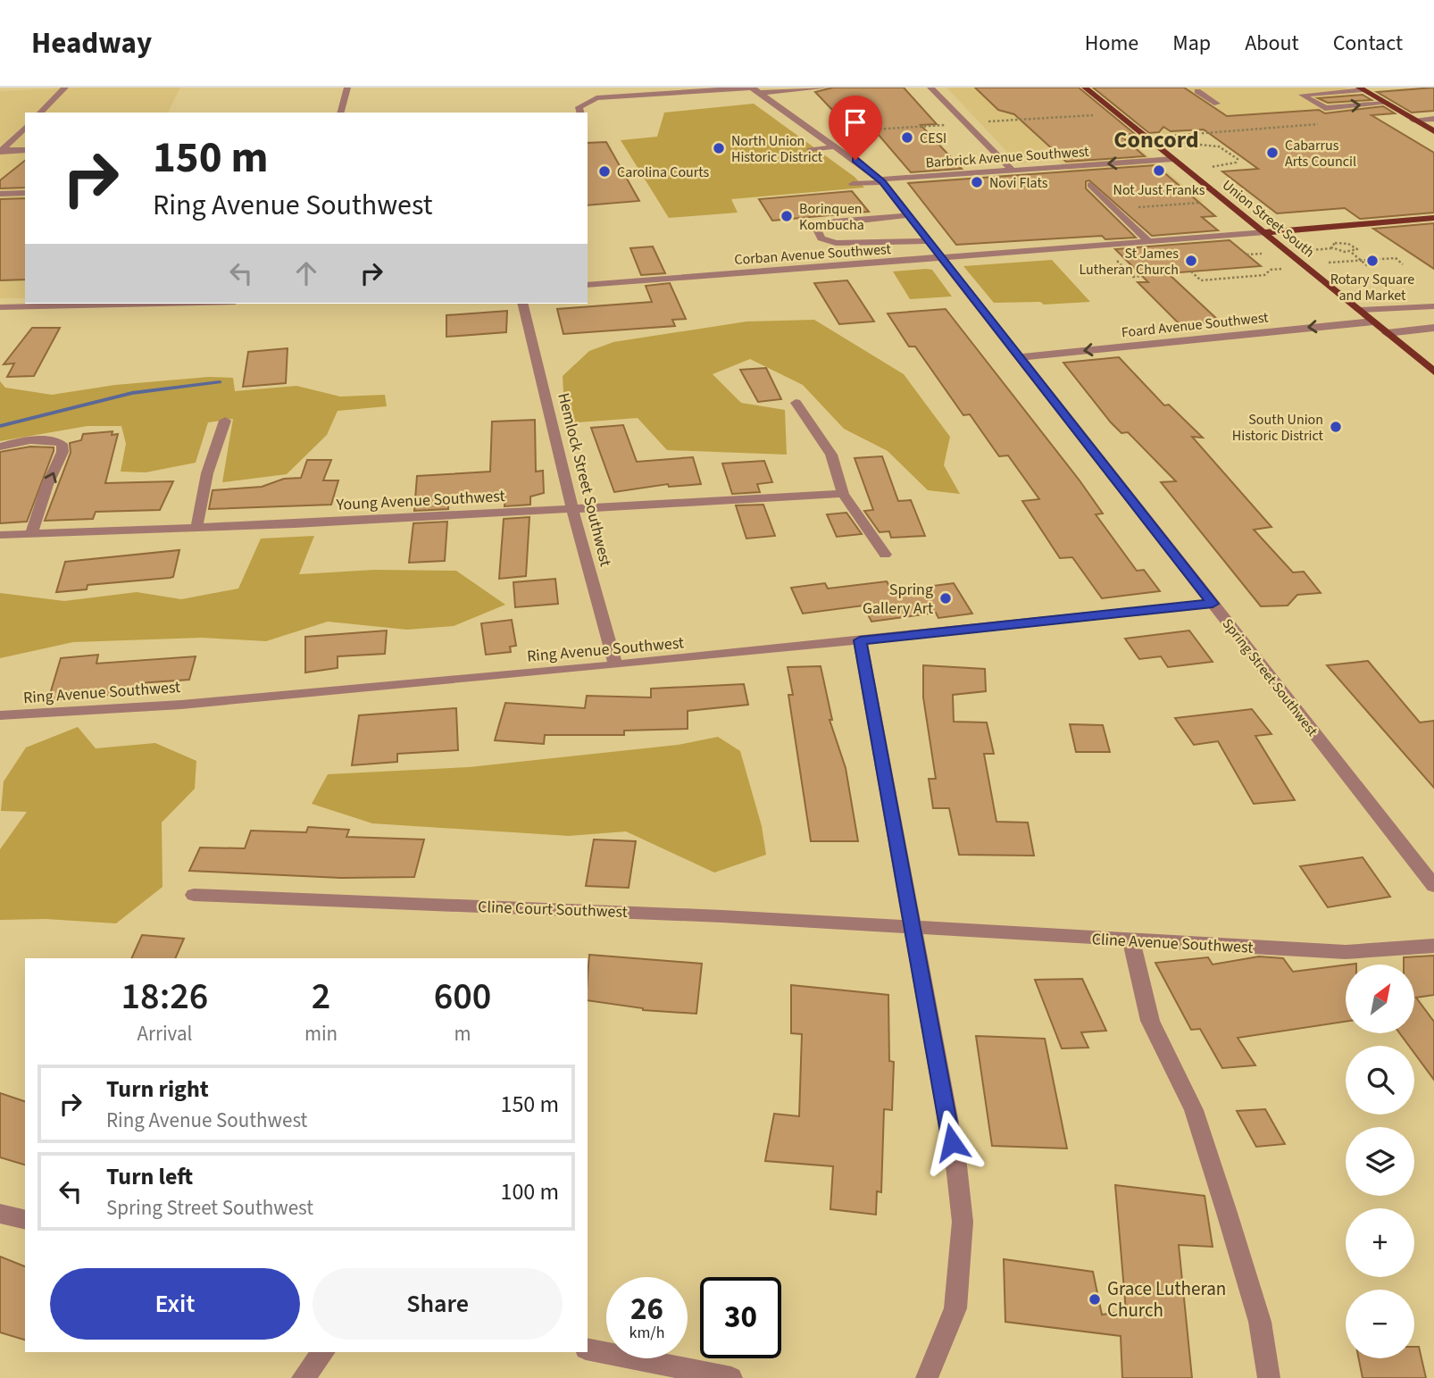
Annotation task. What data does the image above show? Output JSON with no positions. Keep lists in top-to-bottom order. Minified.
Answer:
{"streets":{"main road":["Union Street South"],"street":["Barbrick Avenue Southwest","Corban Avenue Southwest","Foard Avenue Southwest","Hemlock Street Southwest","Young Avenue Southwest","Ring Avenue Southwest","Spring Street Southwest","Cline Court Southwest","Cline Avenue Southwest"]},"crossings":[["Barbrick Avenue Southwest","Union Street South"],["Barbrick Avenue Southwest","Spring Street Southwest"],["Union Street South","Corban Avenue Southwest"],["Union Street South","Foard Avenue Southwest"],["Corban Avenue Southwest","Spring Street Southwest"],["Foard Avenue Southwest","Spring Street Southwest"],["Hemlock Street Southwest","Young Avenue Southwest"],["Hemlock Street Southwest","Ring Avenue Southwest"],["Ring Avenue Southwest","Spring Street Southwest"],["Cline Court Southwest","Cline Avenue Southwest"]],"one_way":["Barbrick Avenue Southwest","Foard Avenue Southwest"],"districts":["Concord"],"places":["CESI","North Union Historic District","Cabarrus Arts Council","Not Just Franks","Carolina Courts","Novi Flats","Borinquen Kombucha","St James Lutheran Church","Rotary Square and Market","South Union Historic District","Spring Gallery Art","Grace Lutheran Church"],"north":"top right","page":{"header":"Headway","nav":["Home","Map","About","Contact"],"turn":["150 m","Ring Avenue Southwest"],"eta":["18:26","Arrival","2","min","600","m"],"map_buttons":["+","−"],"list":[{"name":"Turn right","note":"Ring Avenue Southwest","value":"150 m"},{"name":"Turn left","note":"Spring Street Southwest","value":"100 m"}],"buttons":["Exit","Share"],"speed":"26 km/h","limit":"30"}}
